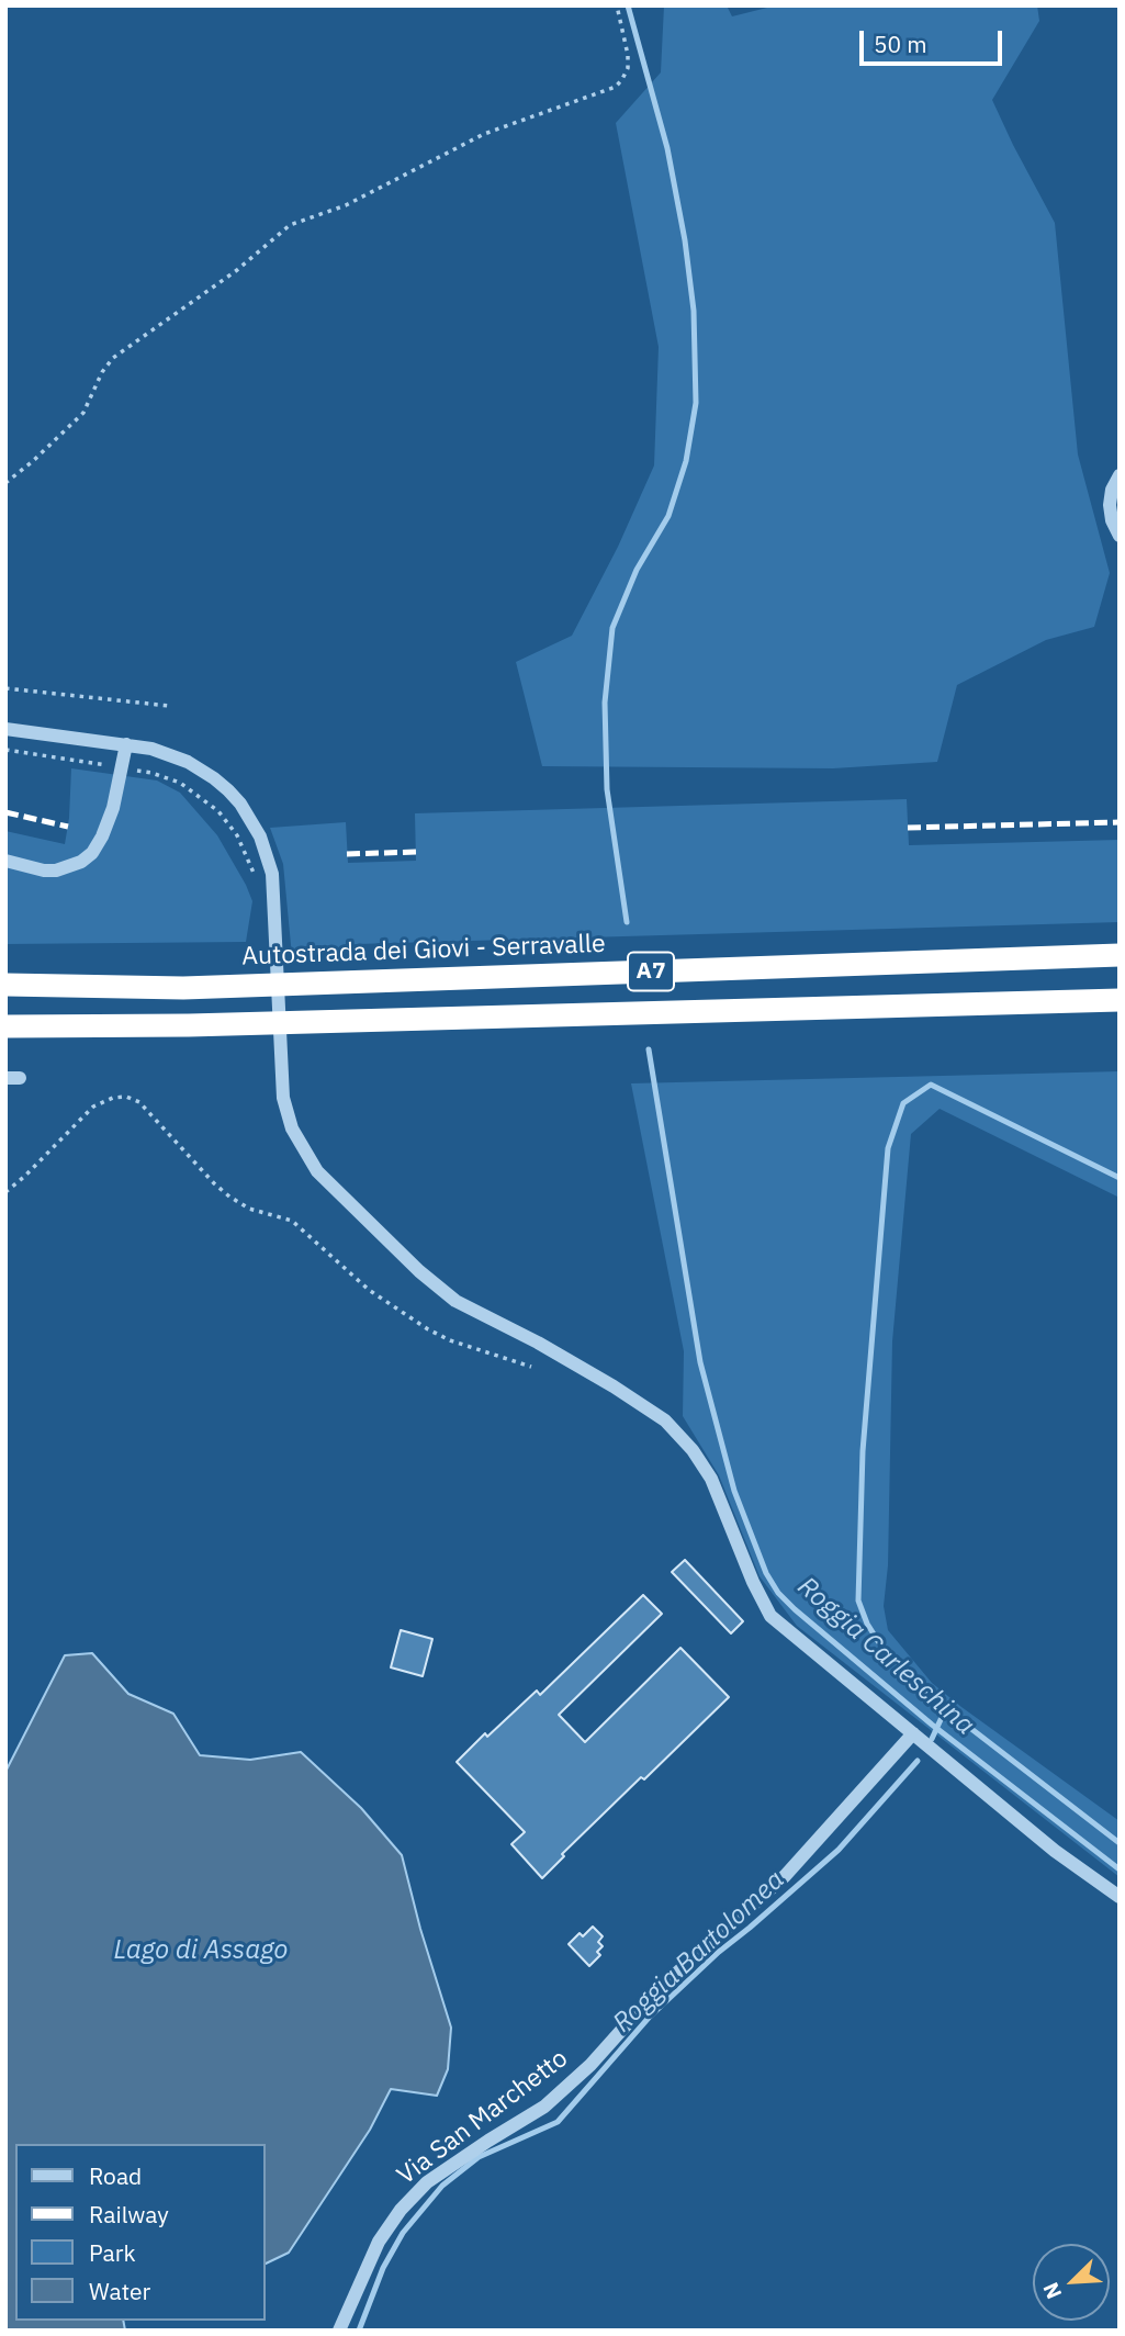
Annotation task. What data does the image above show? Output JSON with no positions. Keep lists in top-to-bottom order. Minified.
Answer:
{"streets":{"highway":["Autostrada dei Giovi - Serravalle","A7"],"street":["Via San Marchetto"]},"water":["Roggia Carleschina","Lago di Assago","Roggia Bartolomea"],"legend":["Road","Railway","Park","Water"],"scale_bar":"50 m","north":"bottom left"}
